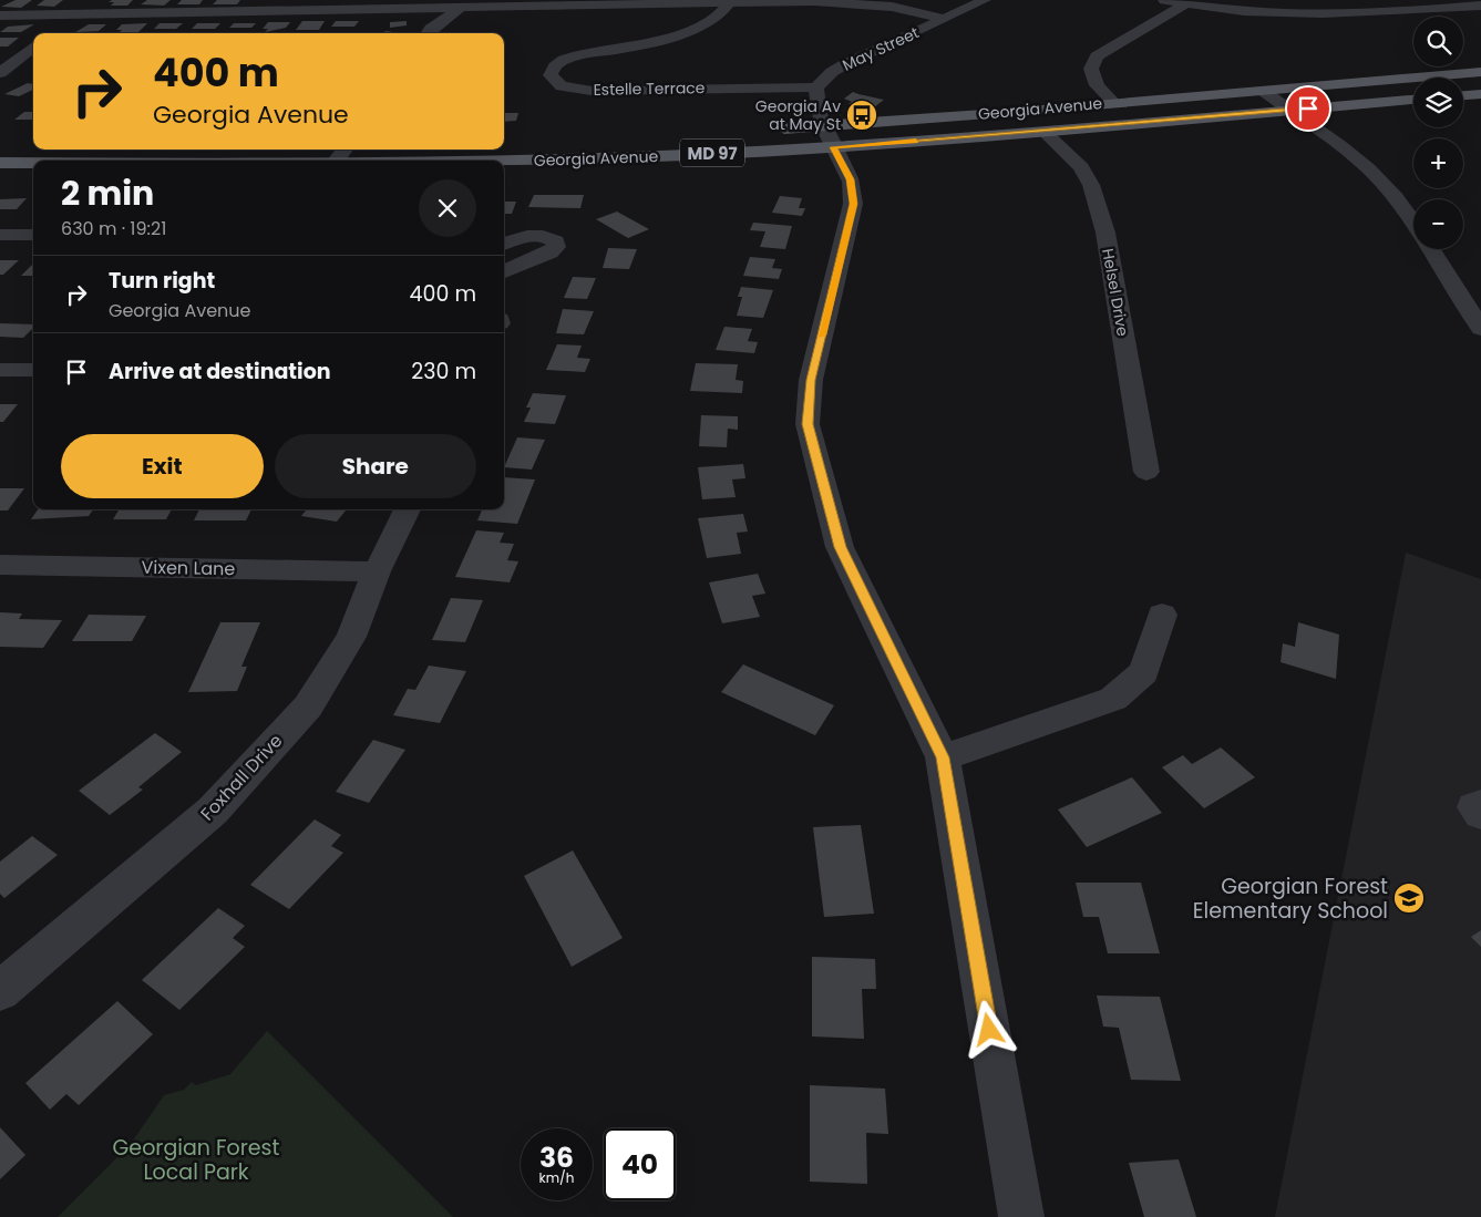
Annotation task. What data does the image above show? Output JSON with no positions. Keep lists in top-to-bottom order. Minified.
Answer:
{"streets":{"main road":["Georgia Avenue","MD 97"],"street":["May Street","Estelle Terrace","Helsel Drive","Vixen Lane","Foxhall Drive"]},"crossings":[["May Street","Estelle Terrace"],["Georgia Avenue","Helsel Drive"],["Vixen Lane","Foxhall Drive"]],"parks":["Georgian Forest Local Park"],"places":{"bus stop":["Georgia Av at May St"],"school or university":["Georgian Forest Elementary School"]},"page":{"map_buttons":["+","−"],"turn":["400 m","Georgia Avenue"],"heading":["2 min","630 m · 19:21"],"list":[{"name":"Turn right","note":"Georgia Avenue","value":"400 m"},{"name":"Arrive at destination","value":"230 m"}],"buttons":["Exit","Share"],"speed":"36 km/h","limit":"40"}}
